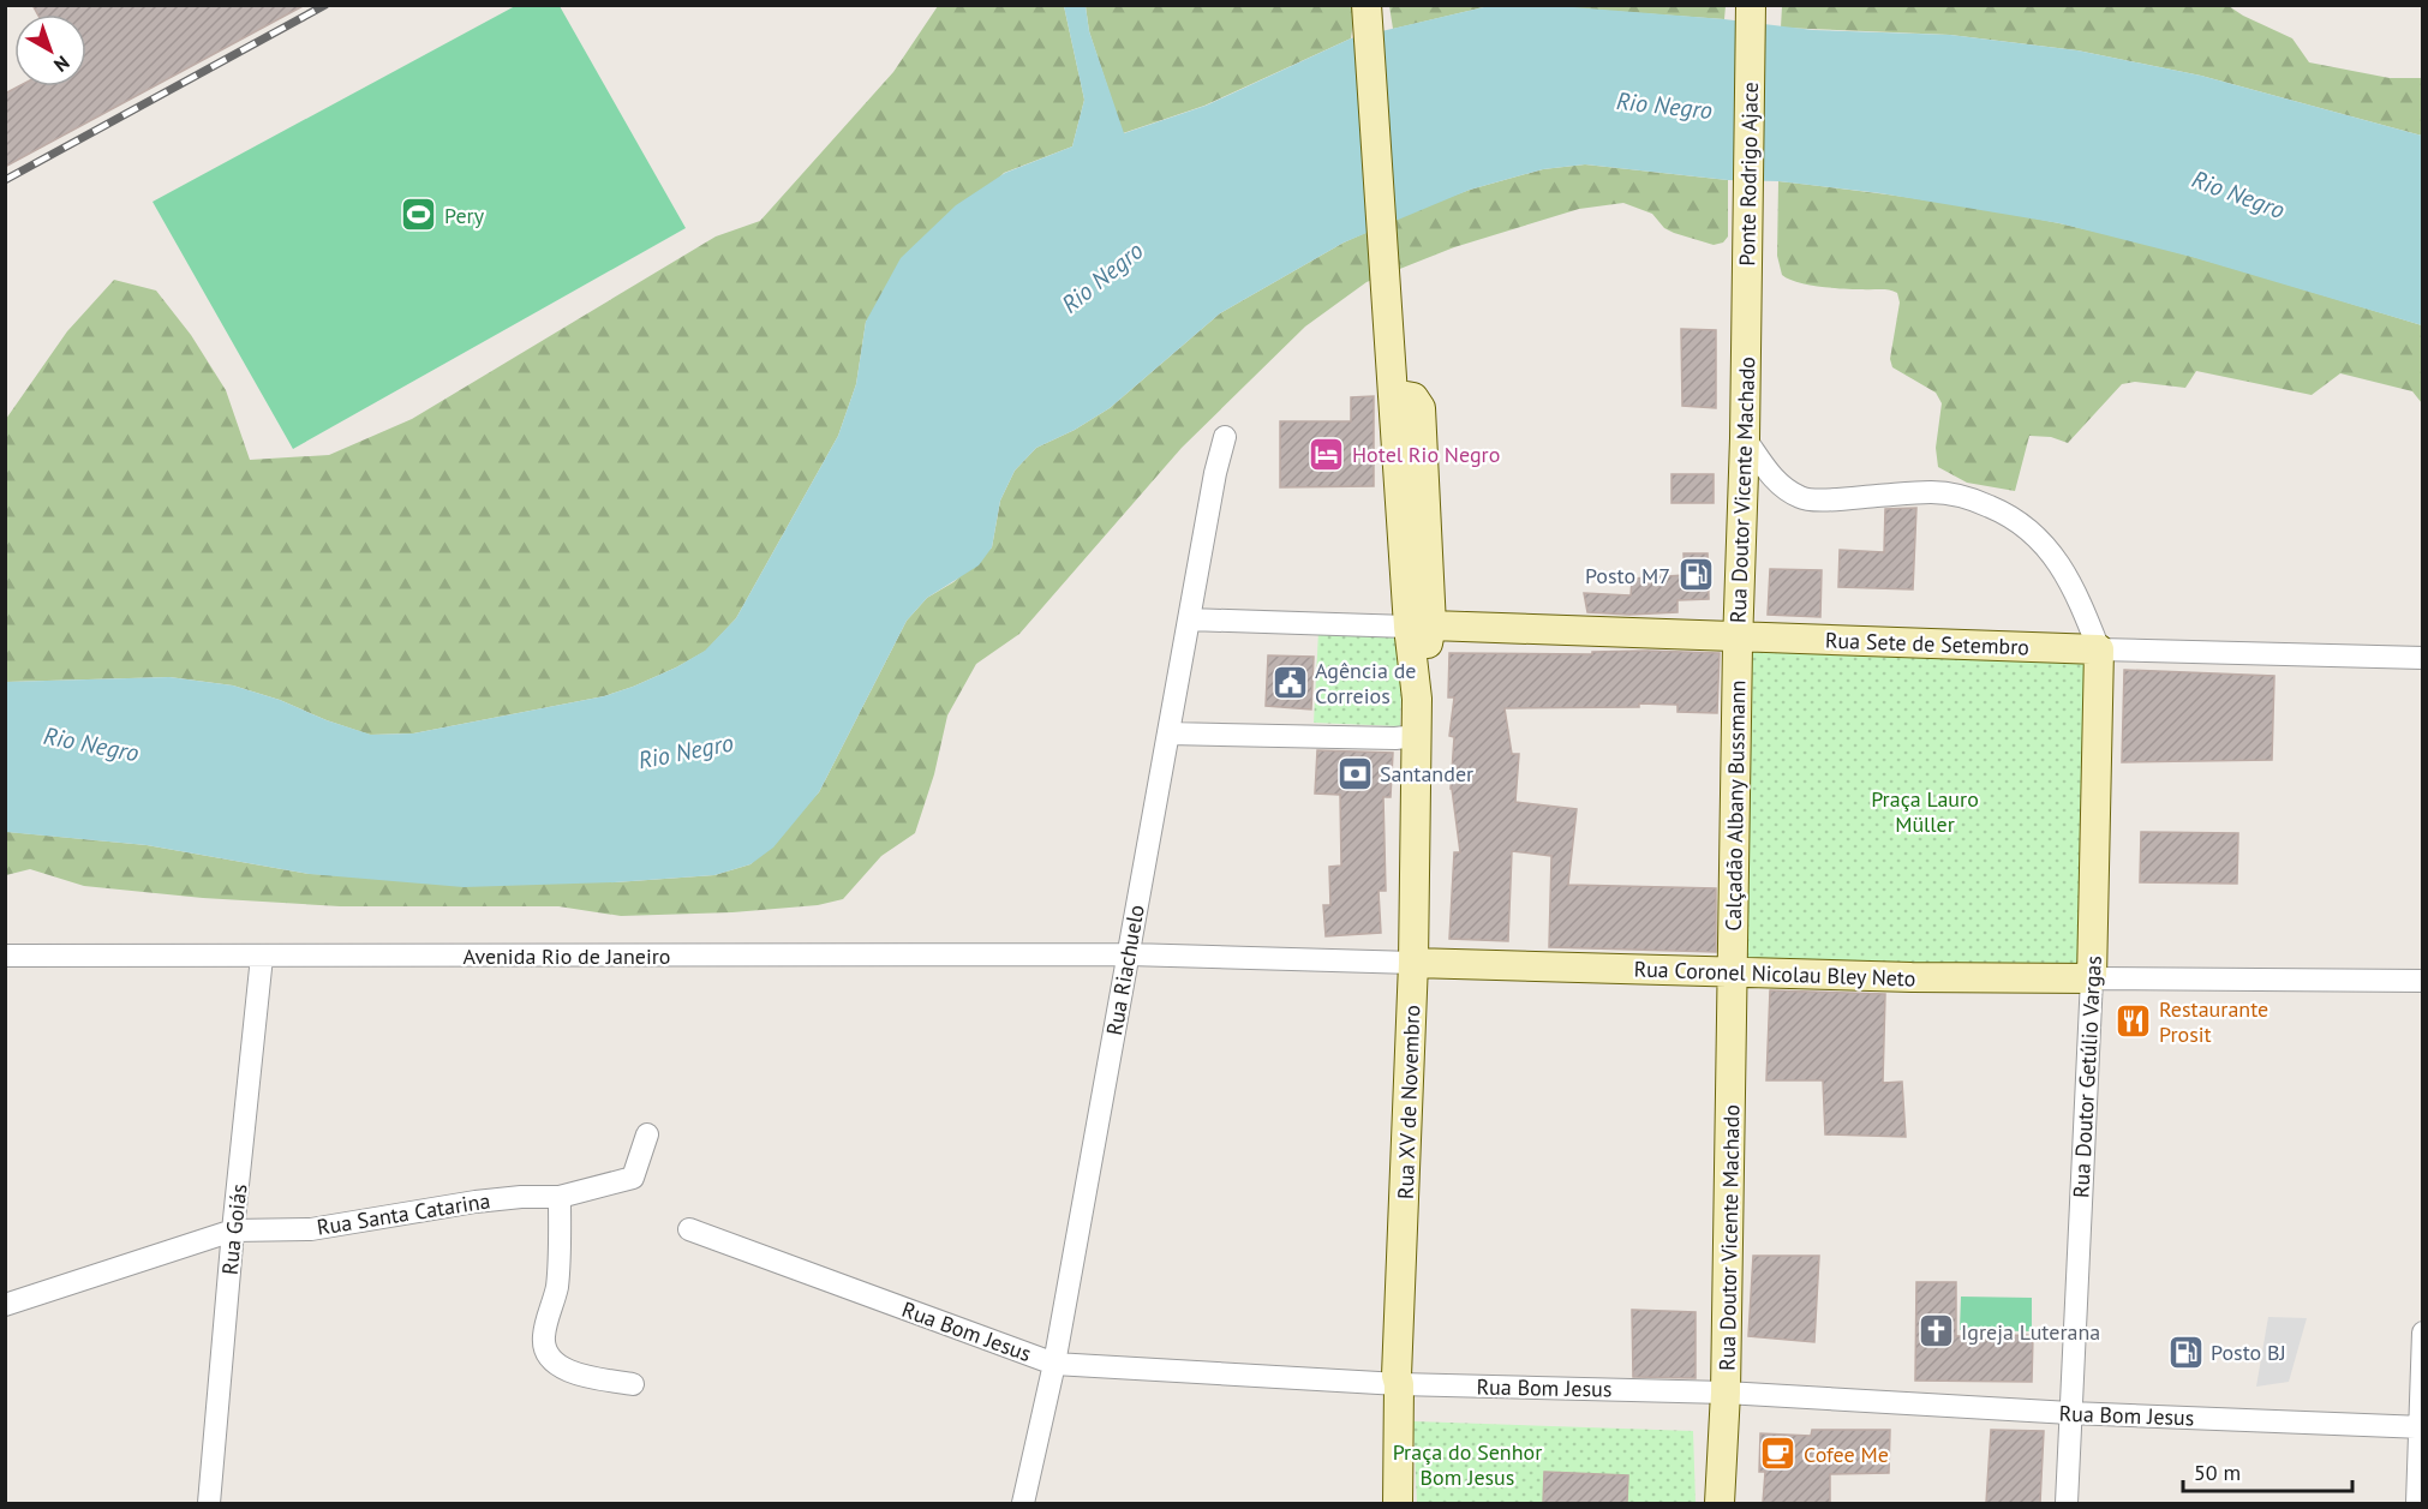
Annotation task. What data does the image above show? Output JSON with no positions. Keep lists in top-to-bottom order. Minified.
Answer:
{"streets":{"main road":["Ponte Rodrigo Ajace","Rua Doutor Vicente Machado","Rua Sete de Setembro","Calçadão Albany Bussmann","Rua Coronel Nicolau Bley Neto","Rua Doutor Getúlio Vargas","Rua XV de Novembro"],"street":["Avenida Rio de Janeiro","Rua Riachuelo","Rua Santa Catarina","Rua Goiás","Rua Bom Jesus"]},"crossings":[["Ponte Rodrigo Ajace","Rua Doutor Vicente Machado"],["Rua Doutor Vicente Machado","Rua Sete de Setembro"],["Rua Doutor Vicente Machado","Calçadão Albany Bussmann"],["Rua Doutor Vicente Machado","Rua Coronel Nicolau Bley Neto"],["Rua Doutor Vicente Machado","Rua Bom Jesus"],["Rua Sete de Setembro","Calçadão Albany Bussmann"],["Rua Sete de Setembro","Rua Riachuelo"],["Rua Sete de Setembro","Rua Doutor Getúlio Vargas"],["Rua Sete de Setembro","Rua XV de Novembro"],["Calçadão Albany Bussmann","Rua Coronel Nicolau Bley Neto"],["Avenida Rio de Janeiro","Rua Riachuelo"],["Avenida Rio de Janeiro","Rua Coronel Nicolau Bley Neto"],["Avenida Rio de Janeiro","Rua Goiás"],["Rua Riachuelo","Rua Coronel Nicolau Bley Neto"],["Rua Riachuelo","Rua Bom Jesus"],["Rua Coronel Nicolau Bley Neto","Rua Doutor Getúlio Vargas"],["Rua Coronel Nicolau Bley Neto","Rua XV de Novembro"],["Rua Doutor Getúlio Vargas","Rua Bom Jesus"],["Rua XV de Novembro","Rua Bom Jesus"],["Rua Santa Catarina","Rua Goiás"]],"water":["Rio Negro"],"parks":["Praça Lauro Müller","Praça do Senhor Bom Jesus"],"places":{"sports":["Pery"],"hotel":["Hotel Rio Negro"],"fuel station":["Posto M7","Posto BJ"],"public building":["Agência de Correios"],"bank":["Santander"],"restaurant":["Restaurante Prosit"],"church":["Igreja Luterana"],"cafe":["Cofee Me"]},"scale_bar":"50 m","north":"bottom right"}
